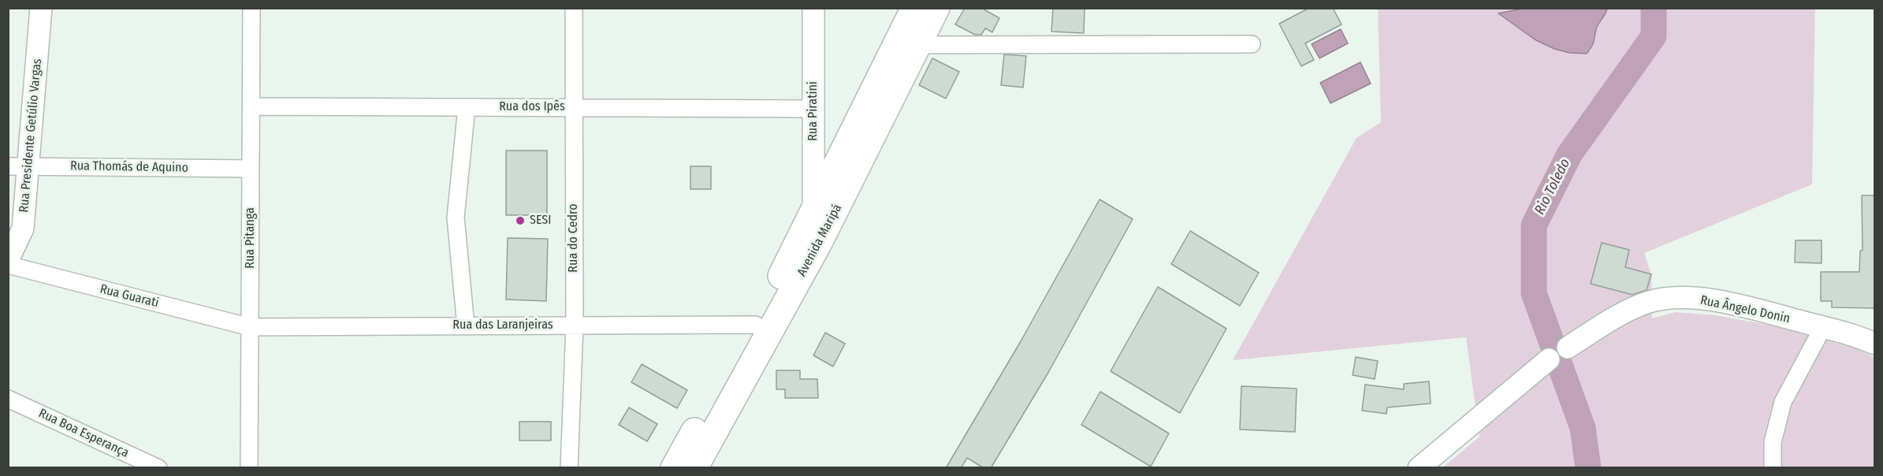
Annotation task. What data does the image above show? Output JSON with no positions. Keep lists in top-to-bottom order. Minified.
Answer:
{"streets":{"main road":["Avenida Maripá"],"street":["Rua dos Ipês","Rua Piratini","Rua Presidente Getúlio Vargas","Rua Thomás de Aquino","Rua Pitanga","Rua do Cedro","Rua Guarati","Rua Ângelo Donin","Rua das Laranjeiras","Rua Boa Esperança"]},"crossings":[["Rua dos Ipês","Rua Piratini"],["Rua dos Ipês","Rua Pitanga"],["Rua dos Ipês","Rua do Cedro"],["Rua Piratini","Avenida Maripá"],["Rua Presidente Getúlio Vargas","Rua Thomás de Aquino"],["Rua Thomás de Aquino","Rua Pitanga"],["Rua Pitanga","Rua Guarati"],["Rua Pitanga","Rua das Laranjeiras"],["Rua do Cedro","Rua das Laranjeiras"],["Avenida Maripá","Rua das Laranjeiras"],["Rua Guarati","Rua das Laranjeiras"]],"water":["Rio Toledo"],"places":["SESI"]}
